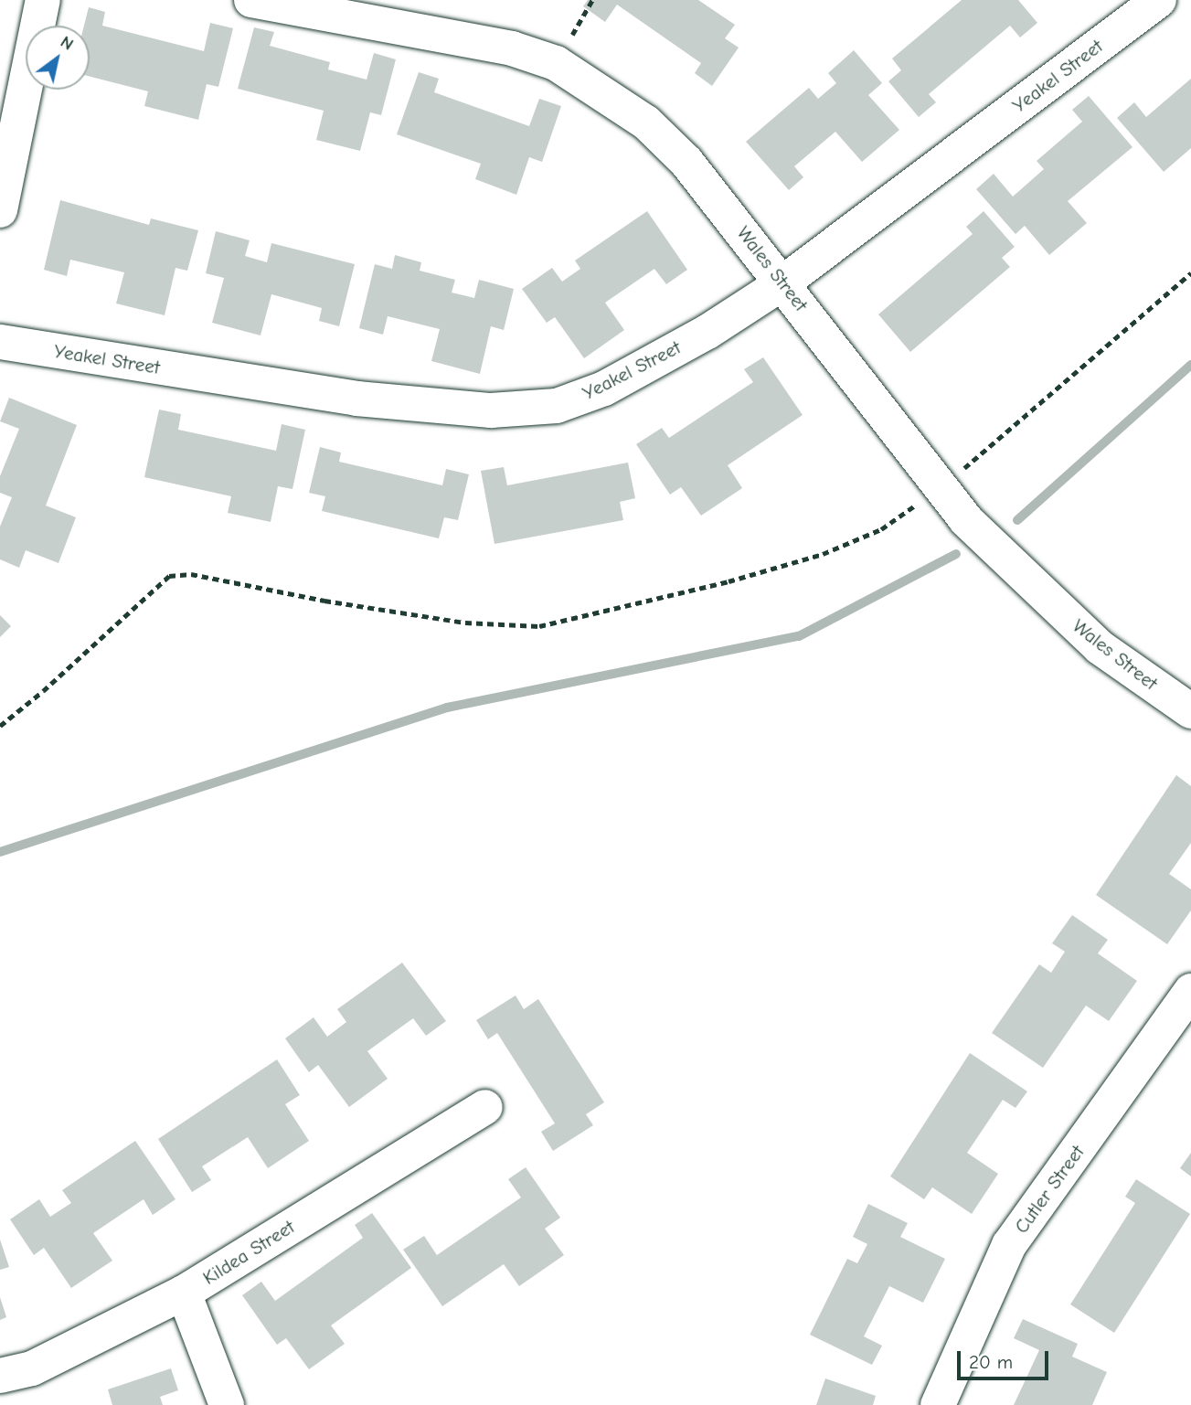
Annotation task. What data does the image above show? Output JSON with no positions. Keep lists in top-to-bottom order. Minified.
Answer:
{"streets":{"street":["Yeakel Street","Wales Street","Cutler Street","Kildea Street"]},"crossings":[["Yeakel Street","Wales Street"]],"scale_bar":"20 m","north":"top right"}
